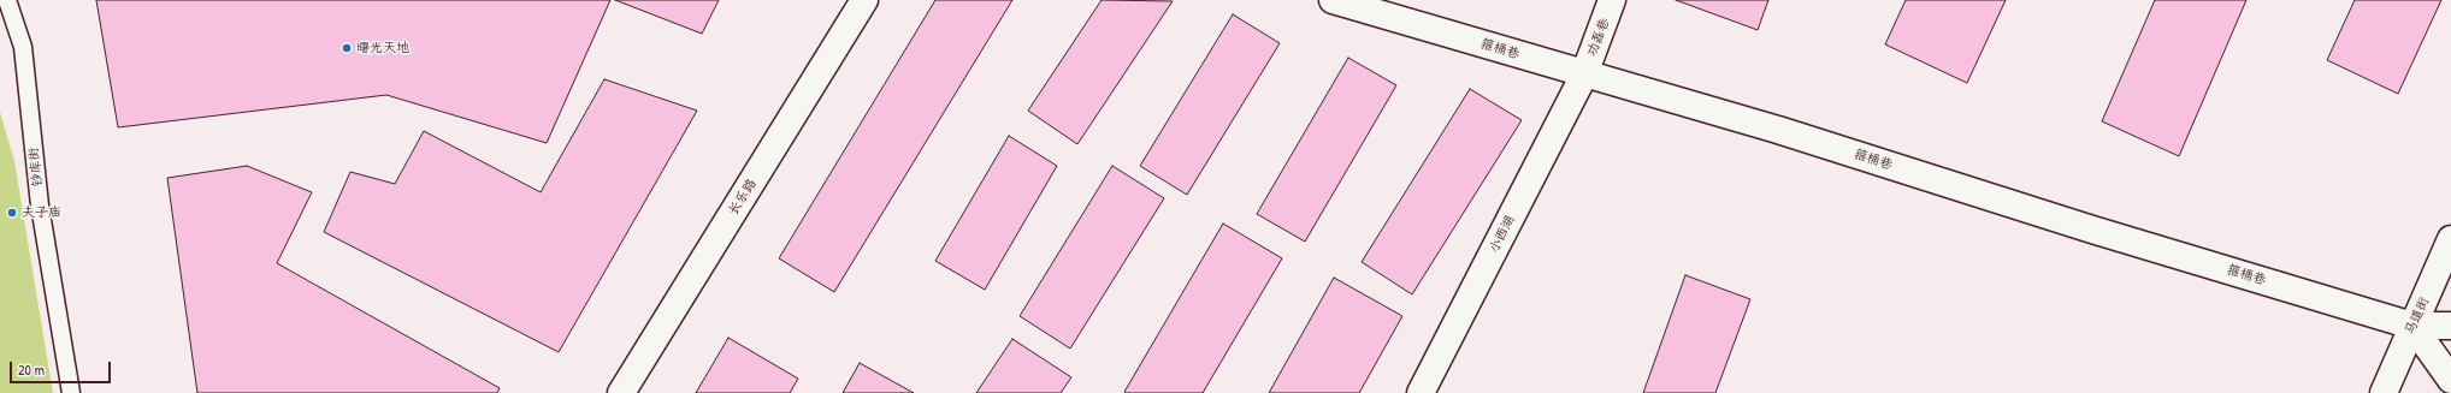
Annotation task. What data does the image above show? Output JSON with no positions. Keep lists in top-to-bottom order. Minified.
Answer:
{"streets":{"street":["功磊巷","箍桶巷","长乐路","小西湖","马道街"],"lane":["钞库街"]},"crossings":[["功磊巷","箍桶巷"],["功磊巷","小西湖"],["箍桶巷","小西湖"],["箍桶巷","马道街"]],"places":["曙光天地","夫子庙"],"scale_bar":"20 m"}
